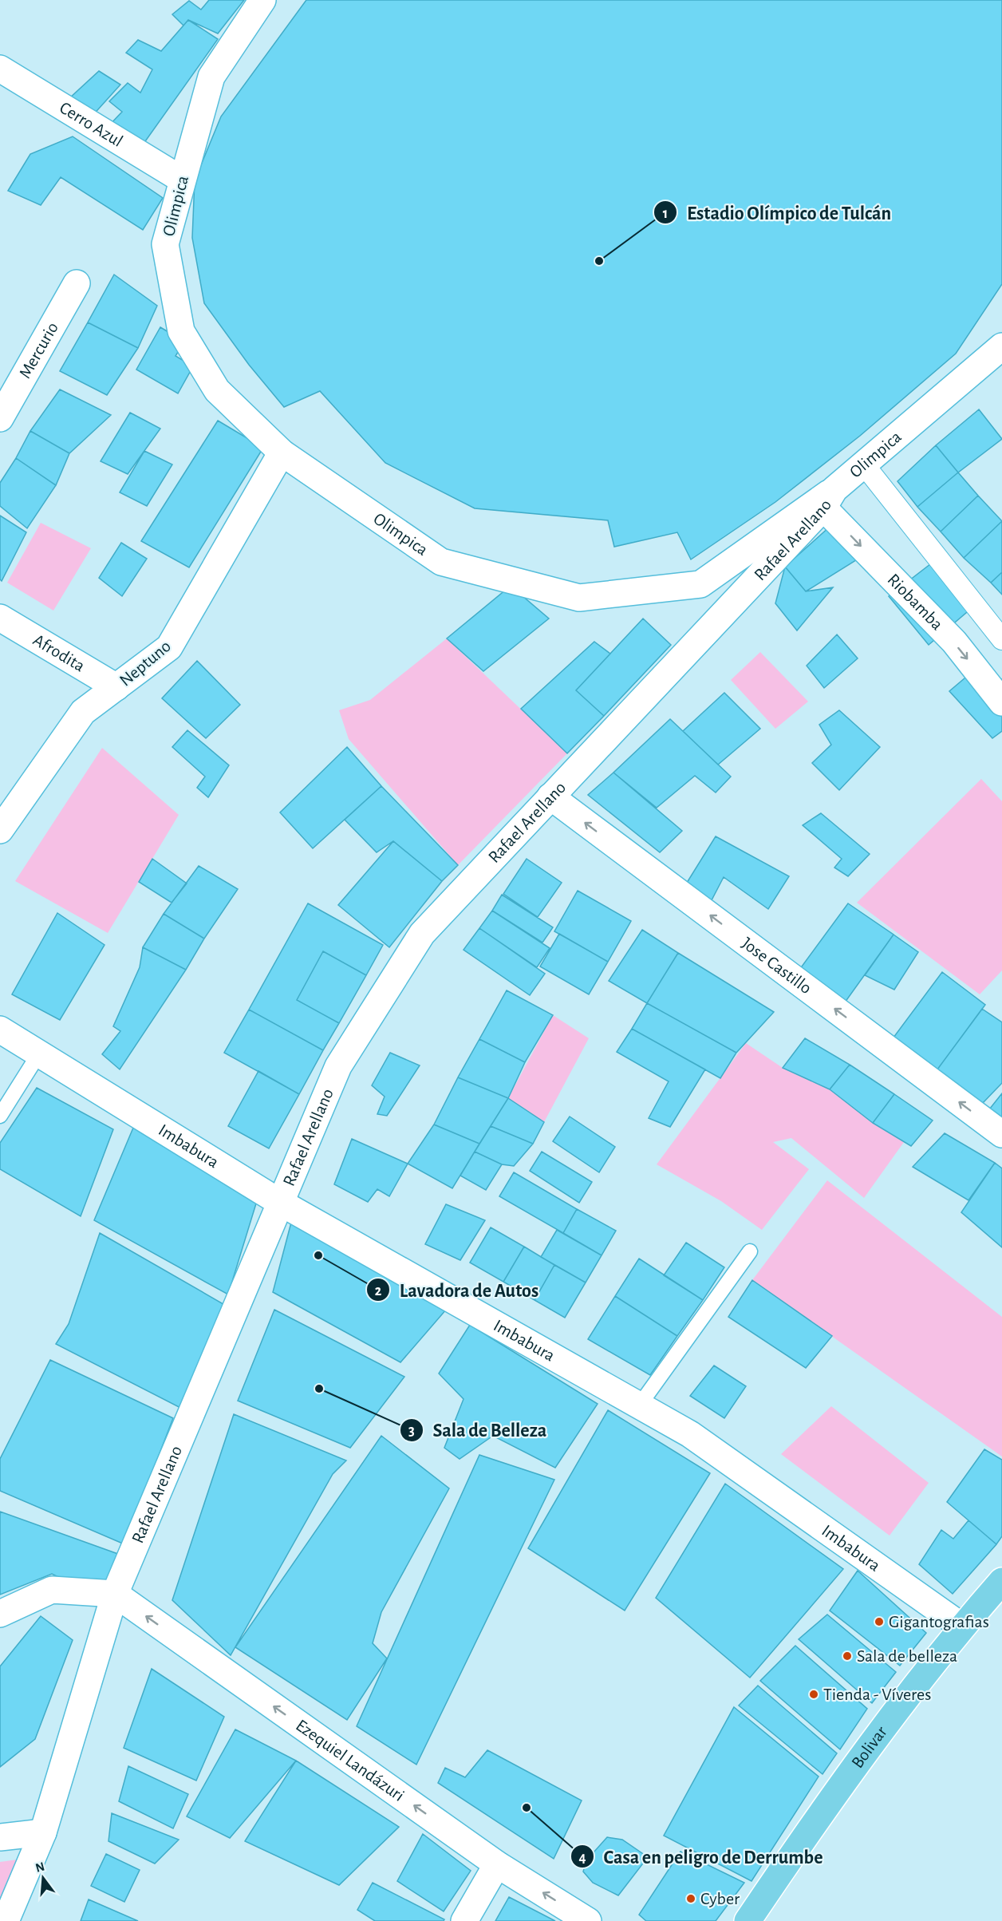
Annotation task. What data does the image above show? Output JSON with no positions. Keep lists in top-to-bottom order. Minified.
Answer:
{"streets":{"main road":["Bolivar"],"street":["Cerro Azul","Olimpica","Mercurio","Rafael Arellano","Riobamba","Afrodita","Neptuno","Jose Castillo","Imbabura","Ezequiel Landázuri"]},"crossings":[["Cerro Azul","Olimpica"],["Olimpica","Rafael Arellano"],["Olimpica","Riobamba"],["Olimpica","Neptuno"],["Rafael Arellano","Riobamba"],["Rafael Arellano","Jose Castillo"],["Rafael Arellano","Imbabura"],["Rafael Arellano","Ezequiel Landázuri"],["Afrodita","Neptuno"],["Imbabura","Bolivar"]],"one_way":["Jose Castillo","Ezequiel Landázuri"],"places":["Estadio Olímpico de Tulcán","Lavadora de Autos","Sala de Belleza","Gigantografias","Sala de belleza","Tienda - Víveres","Casa en peligro de Derrumbe","Cyber"],"north":"top"}
